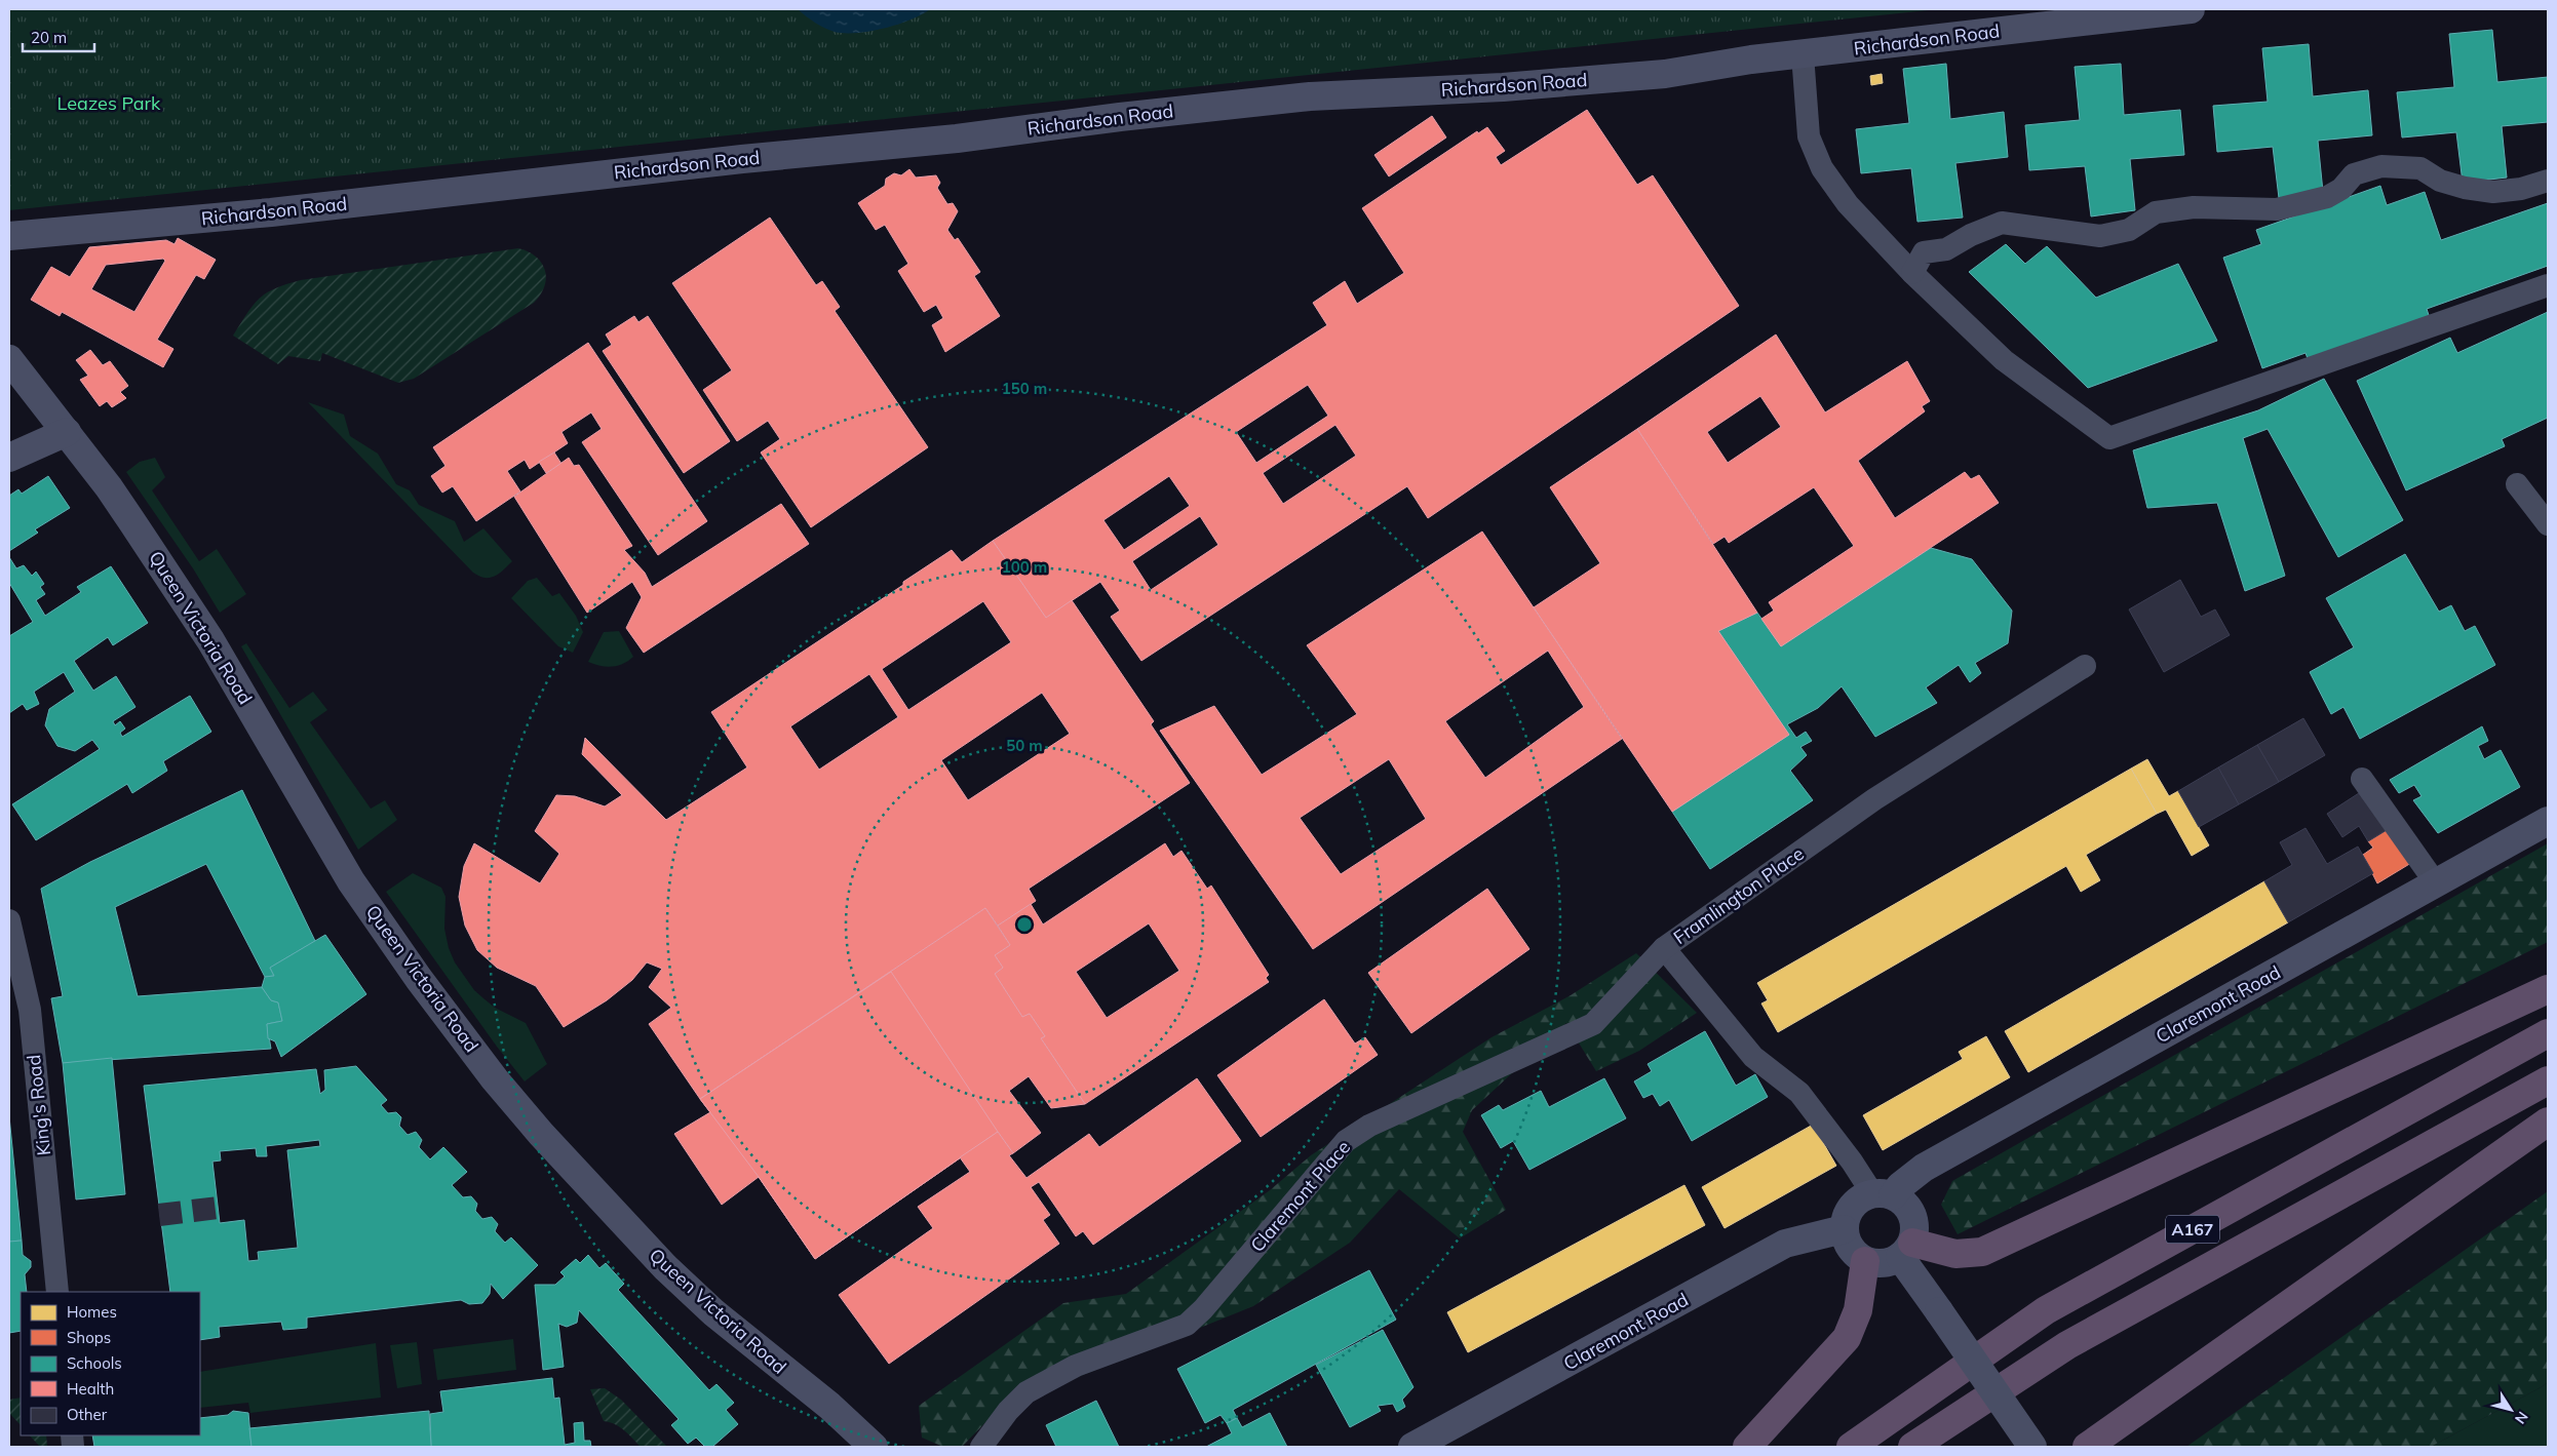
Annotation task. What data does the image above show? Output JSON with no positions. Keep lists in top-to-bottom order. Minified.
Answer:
{"streets":{"highway":["A167"],"street":["Richardson Road","Queen Victoria Road","Framlington Place","Claremont Road","King's Road","Claremont Place"]},"crossings":[["Framlington Place","Claremont Road"],["Framlington Place","Claremont Place"]],"parks":["Leazes Park"],"legend":["Homes","Shops","Schools","Health","Other"],"scale_bar":"20 m","north":"bottom right","rings":["150 m","100 m","50 m"]}
